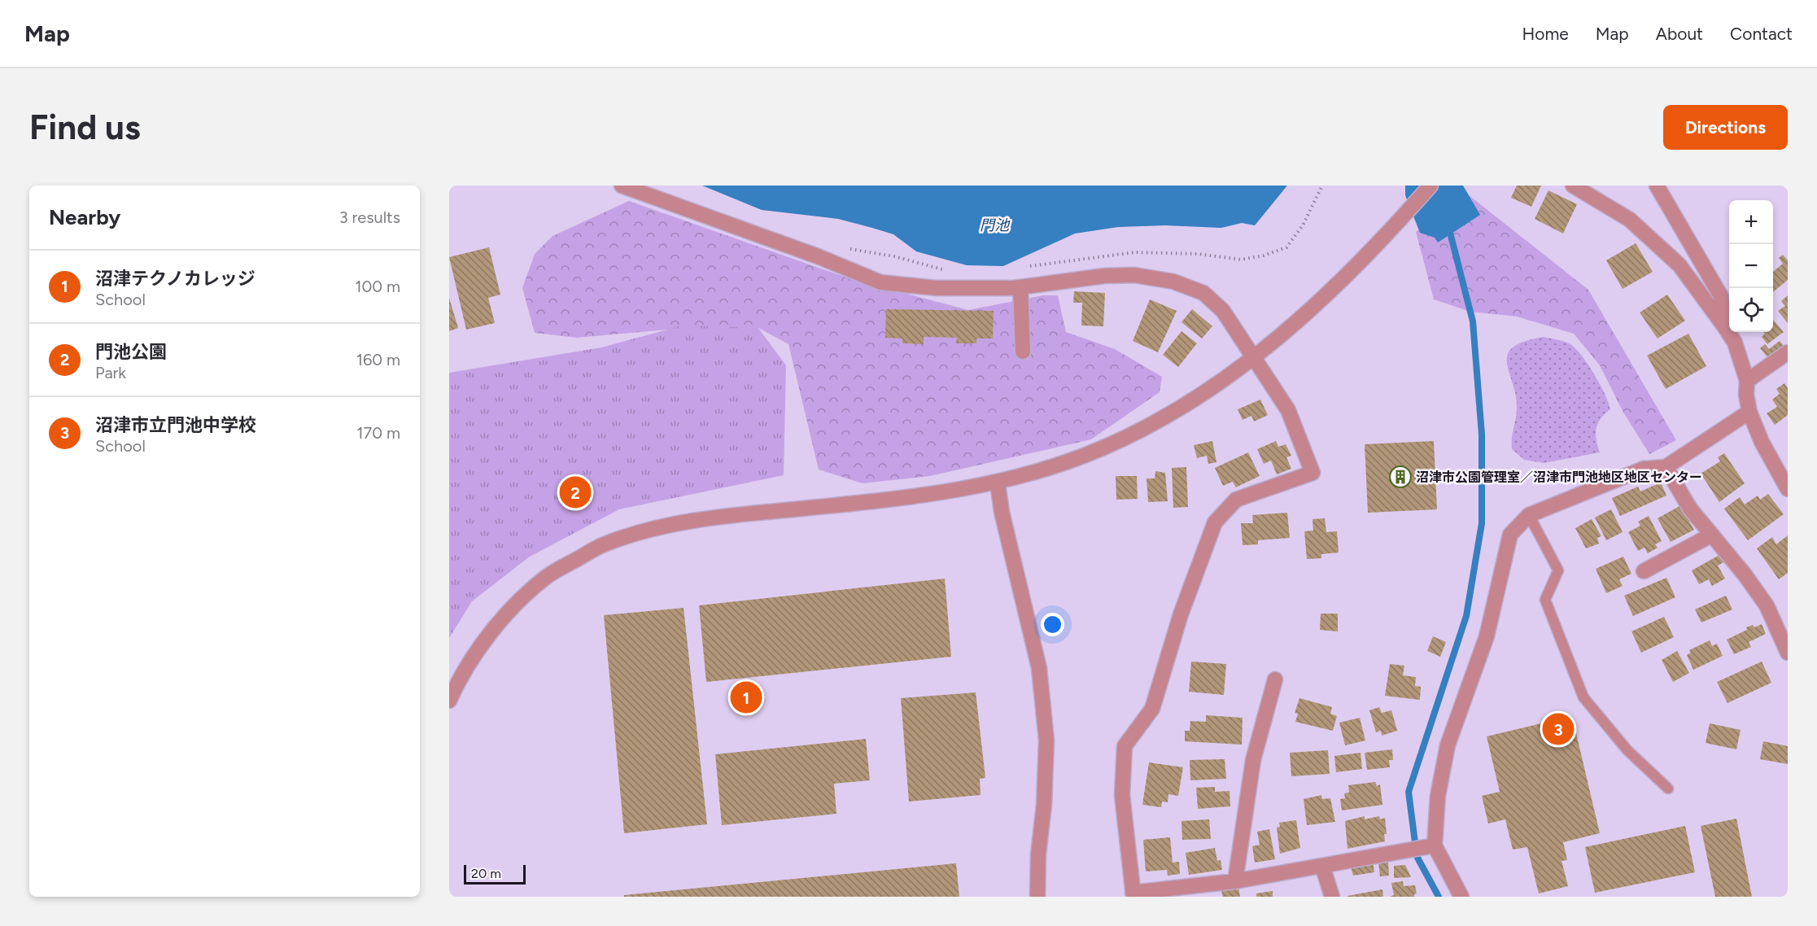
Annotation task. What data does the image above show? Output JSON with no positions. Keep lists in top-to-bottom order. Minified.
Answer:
{"water":["門池"],"places":{"building":["沼津市公園管理室／沼津市門池地区地区センター"]},"scale_bar":"20 m","page":{"header":"Map","nav":["Home","Map","About","Contact"],"buttons":"Directions","title":"Find us","heading":["Nearby","3 results"],"map_buttons":["+","−"],"list":[{"mark":"1","name":"沼津テクノカレッジ","note":"School","value":"100 m"},{"mark":"2","name":"門池公園","note":"Park","value":"160 m"},{"mark":"3","name":"沼津市立門池中学校","note":"School","value":"170 m"}],"pins":["2","1","3"],"scale":"20 m"}}
